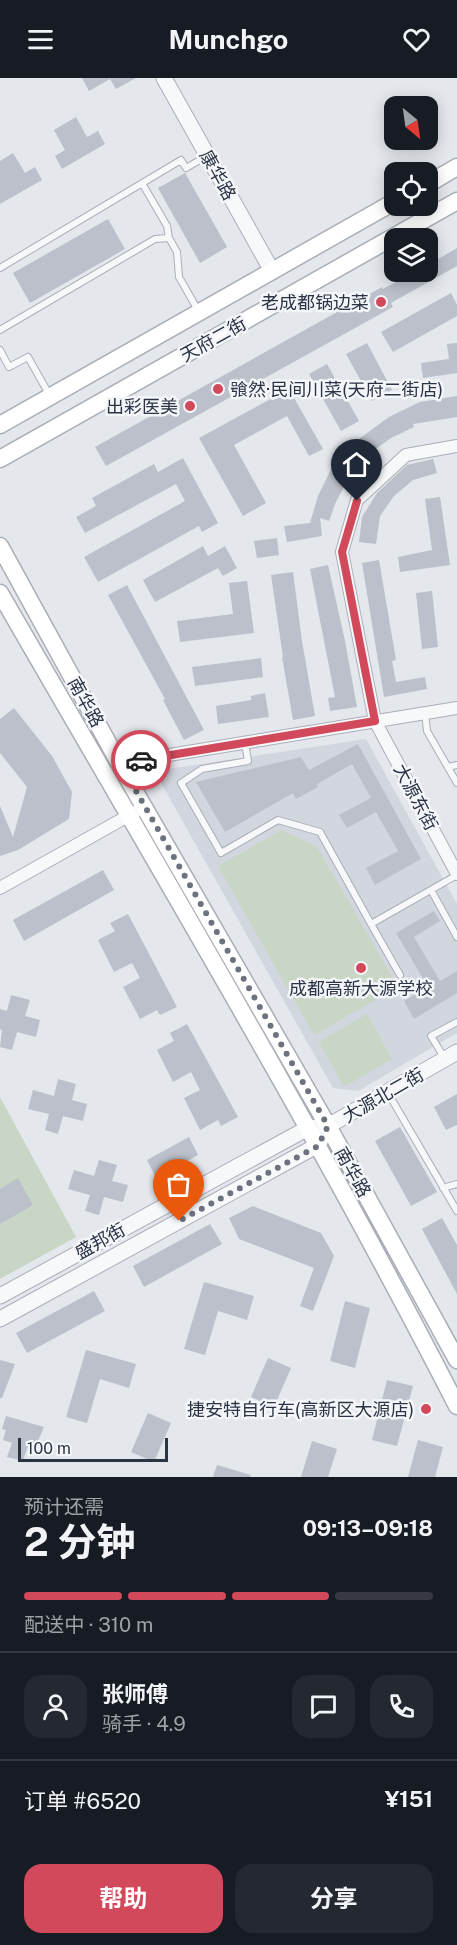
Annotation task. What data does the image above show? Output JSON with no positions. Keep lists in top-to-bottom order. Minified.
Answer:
{"streets":{"main road":["天府二街","南华路"],"street":["康华路","大源东街","大源北二街","盛邦街"]},"crossings":[["康华路","天府二街"],["南华路","大源北二街"],["南华路","盛邦街"],["大源北二街","盛邦街"]],"places":["老成都锅边菜","飸然·民间川菜(天府二街店)","出彩医美","成都高新大源学校","捷安特自行车(高新区大源店)"],"scale_bar":"100 m","north":"bottom right","page":{"header":"Munchgo","scale":"100 m","heading":["2 分钟","预计还需","09:13–09:18"],"panel":["张师傅","骑手 · 4.9","订单 #6520","¥151"],"bar":"配送中 · 310 m","buttons":["帮助","分享"]}}
